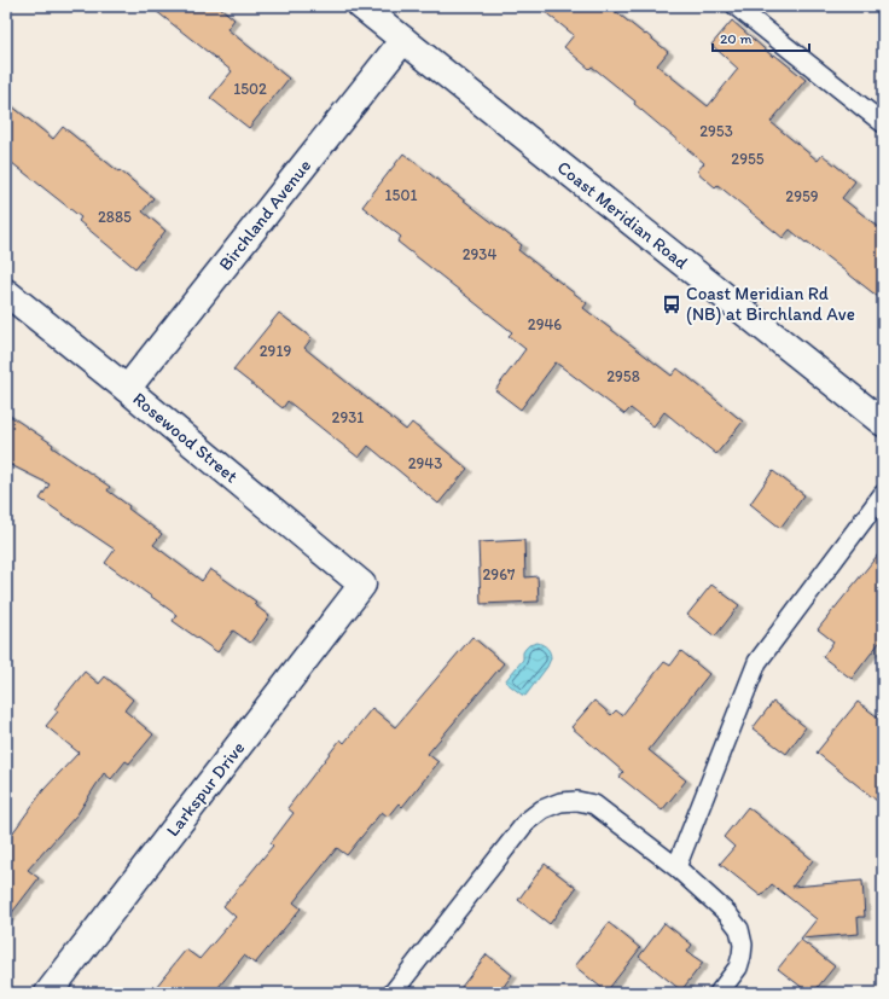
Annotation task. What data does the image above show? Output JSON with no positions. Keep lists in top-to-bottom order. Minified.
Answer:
{"streets":{"street":["Birchland Avenue","Coast Meridian Road","Rosewood Street","Larkspur Drive"]},"crossings":[["Birchland Avenue","Coast Meridian Road"],["Birchland Avenue","Rosewood Street"],["Rosewood Street","Larkspur Drive"]],"places":{"bus stop":["Coast Meridian Rd (NB) at Birchland Ave"]},"house_numbers":["1502","2953","2955","1501","2959","2885","2934","2946","2919","2958","2931","2943","2967"],"scale_bar":"20 m"}
